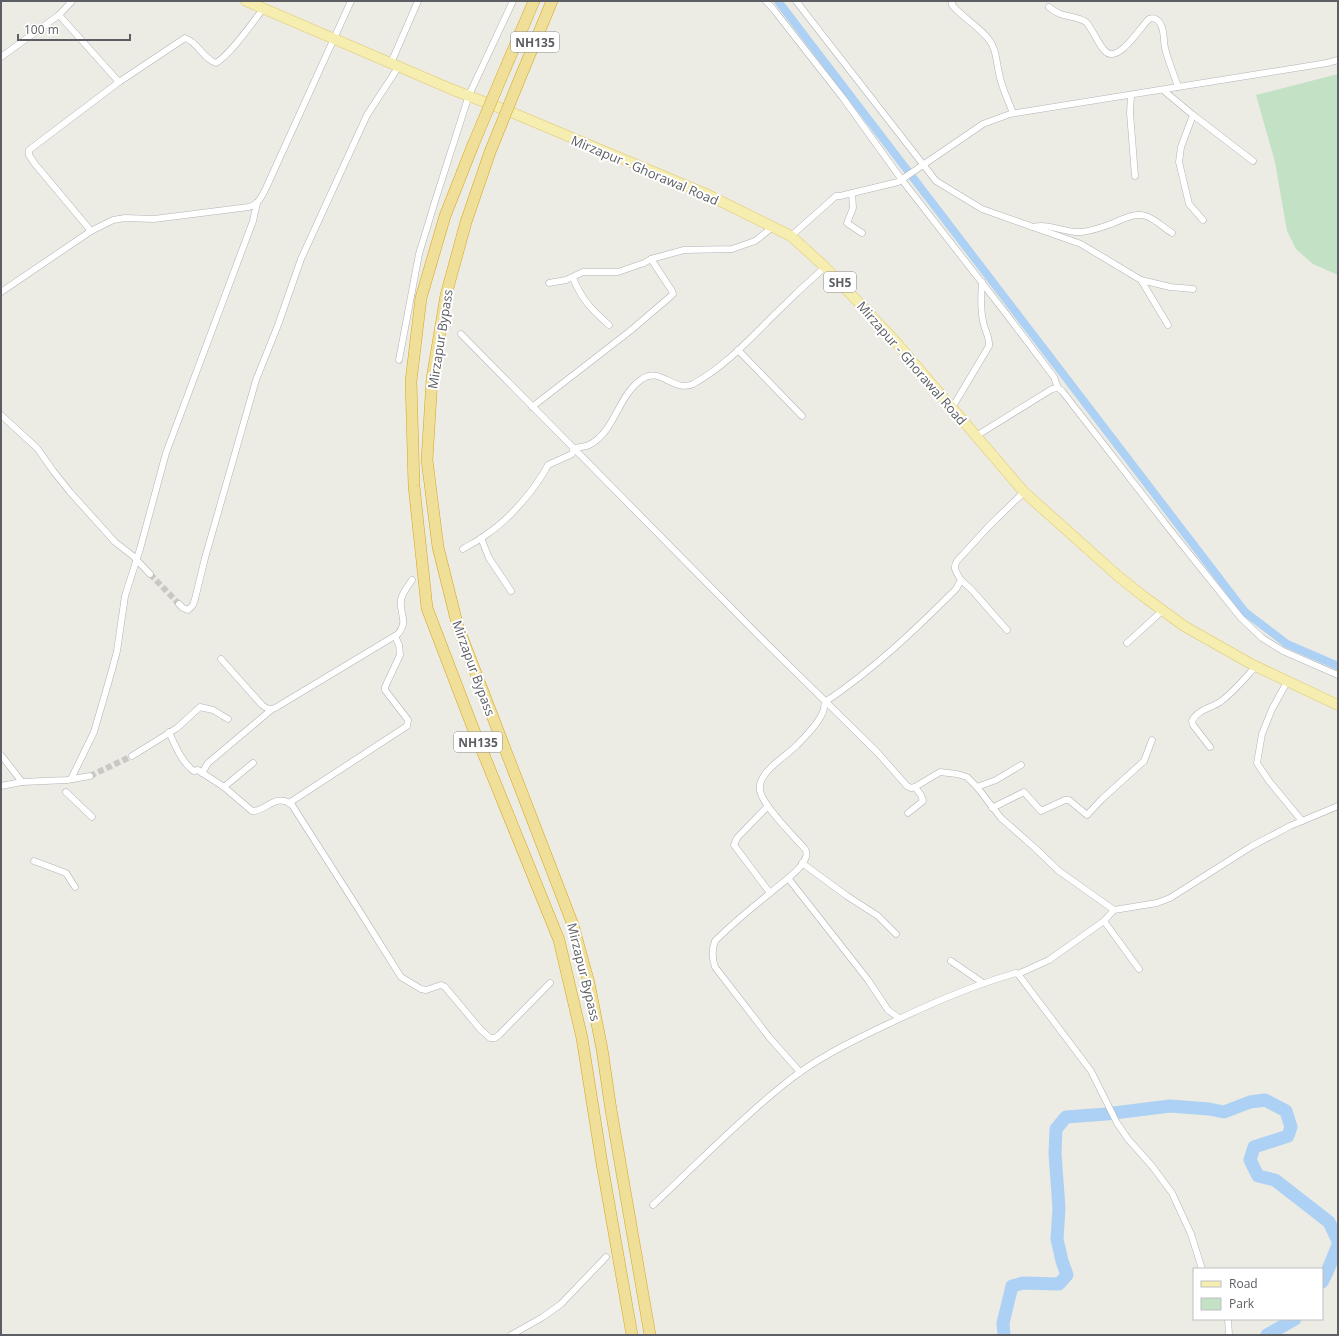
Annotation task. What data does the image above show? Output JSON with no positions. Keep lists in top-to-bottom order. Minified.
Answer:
{"streets":{"highway":["NH135","Mirzapur Bypass"],"main road":["Mirzapur - Ghorawal Road","SH5"]},"legend":["Road","Park"],"scale_bar":"100 m"}
